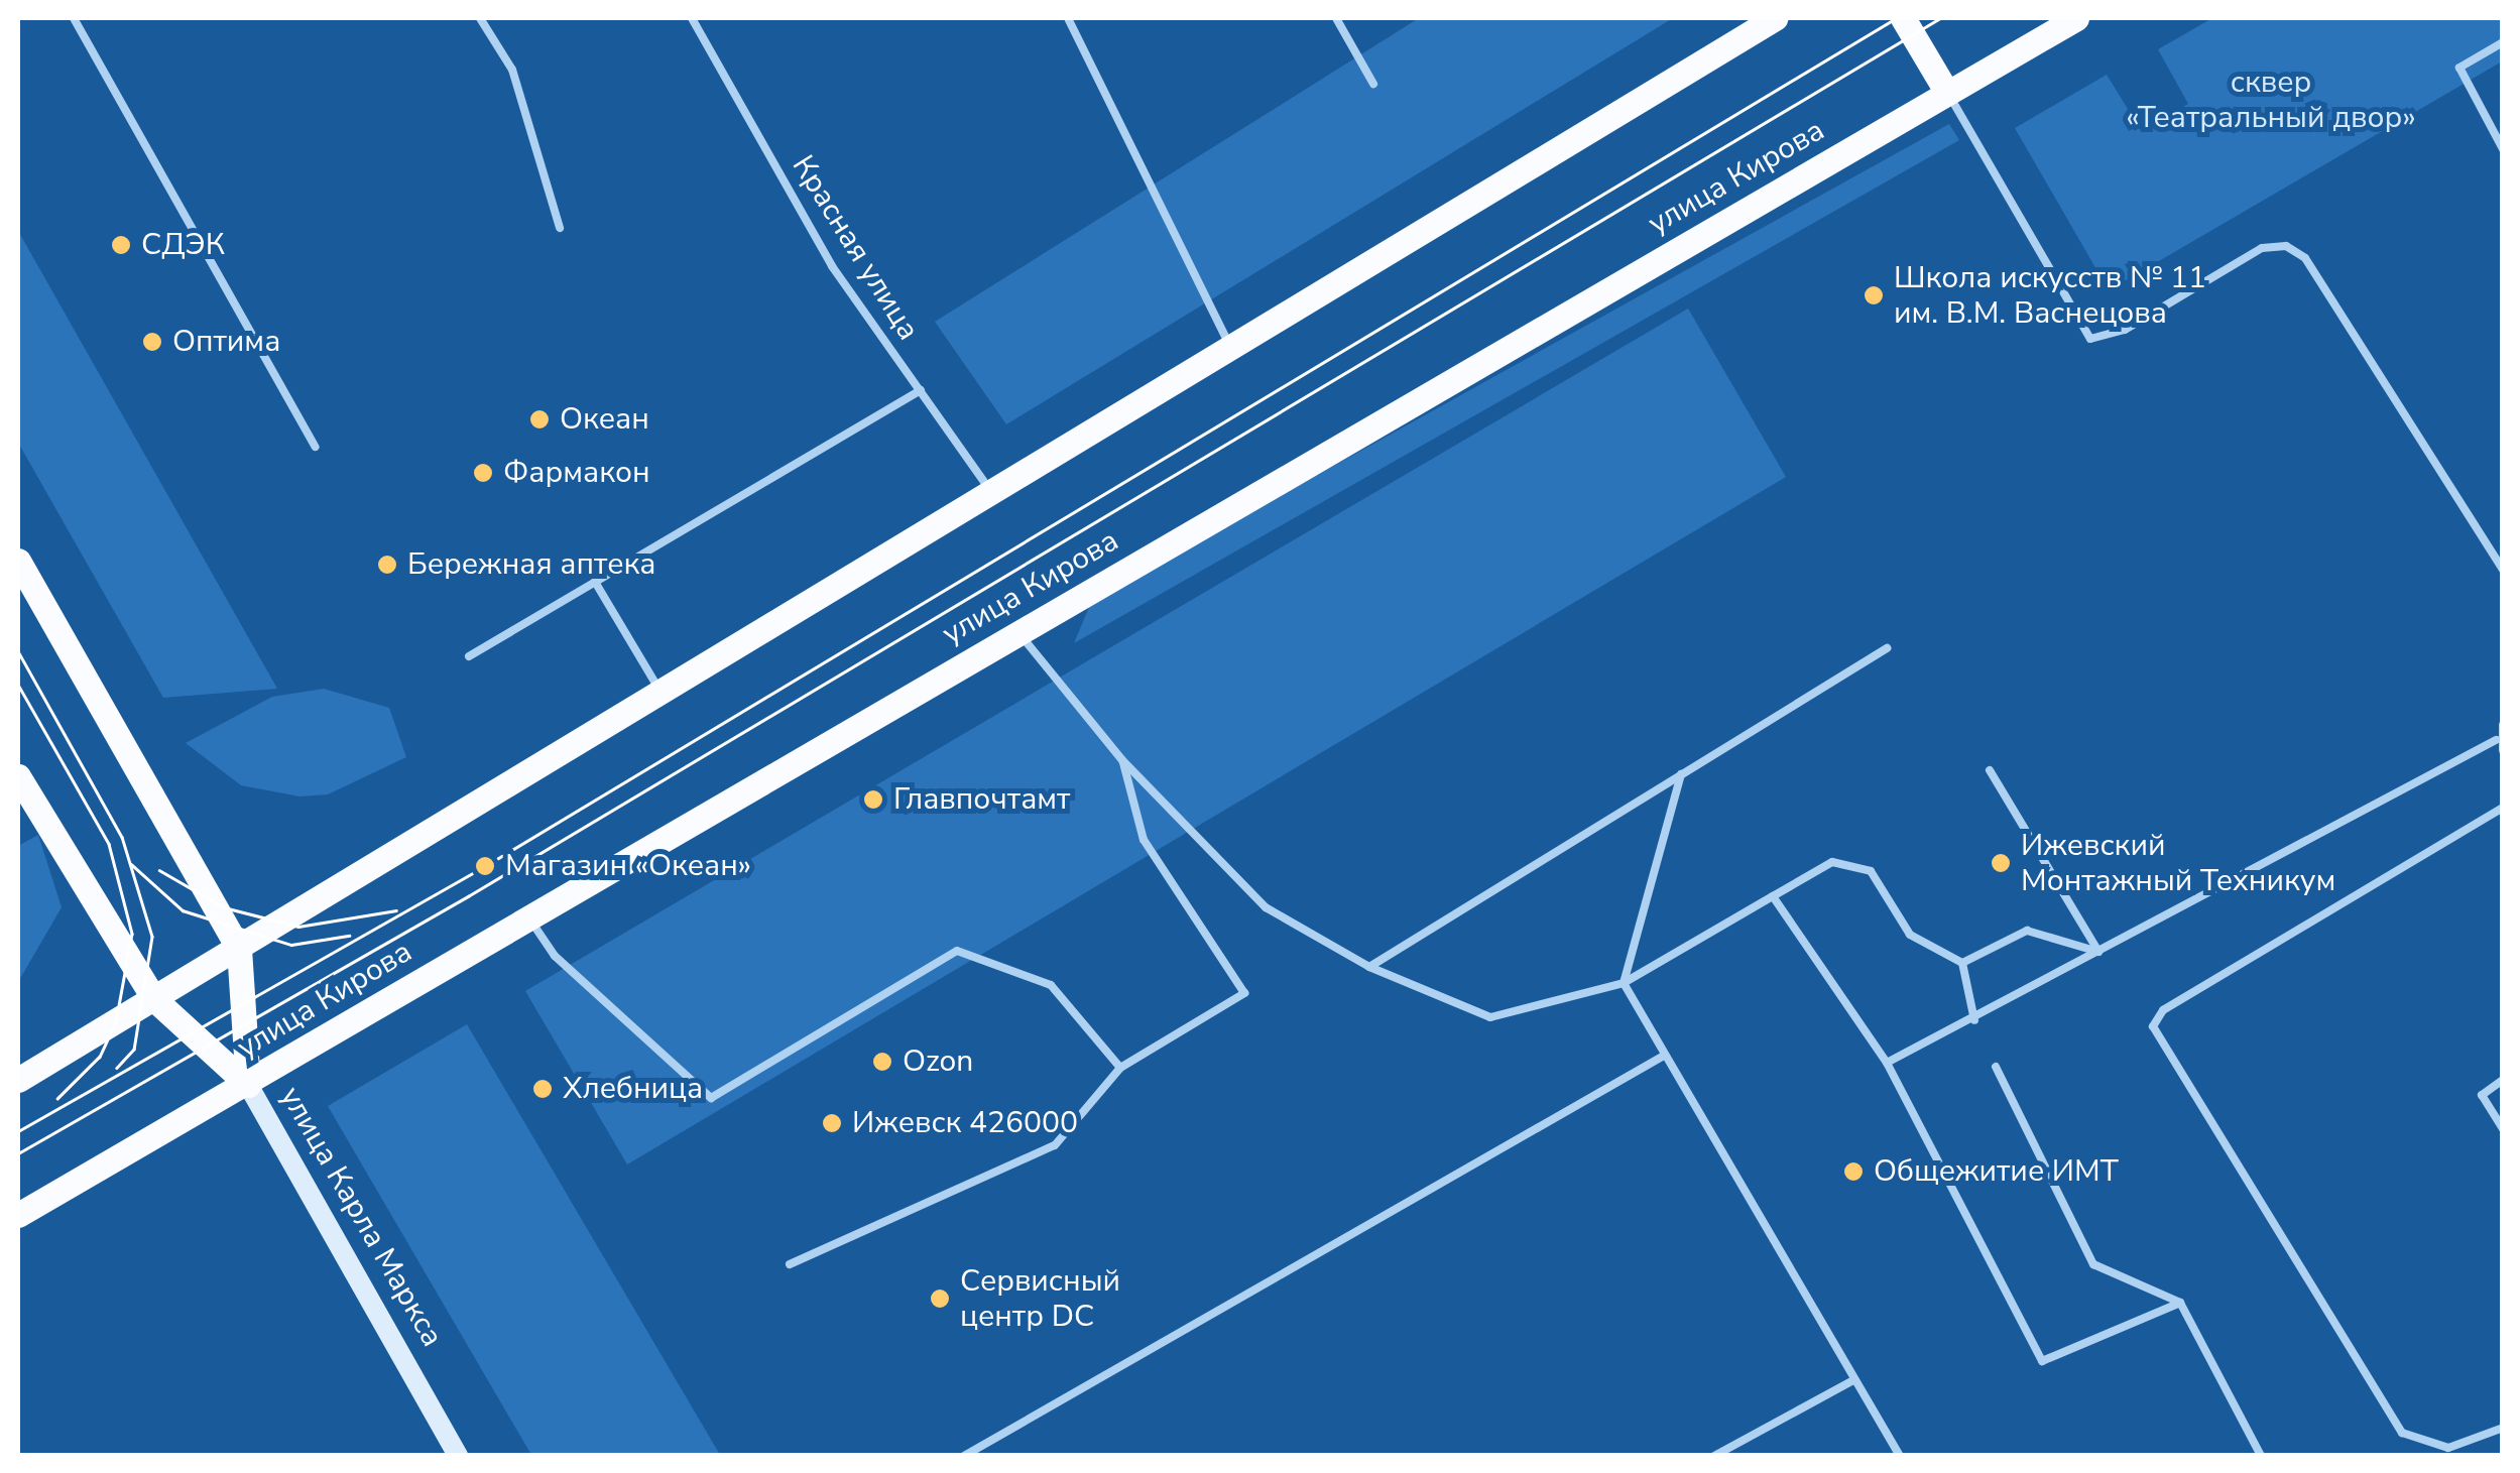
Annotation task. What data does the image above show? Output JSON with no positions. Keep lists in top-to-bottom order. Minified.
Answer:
{"streets":{"main road":["улица Кирова","улица Карла Маркса"],"lane":["Красная улица"]},"crossings":[["улица Кирова","улица Карла Маркса"]],"parks":["сквер «Театральный двор»"],"places":["СДЭК","Школа искусств № 11 им. В.М. Васнецова","Оптима","Океан","Фармакон","Бережная аптека","Главпочтамт","Ижевский Монтажный Техникум","Магазин «Океан»","Ozon","Хлебница","Ижевск 426000","Общежитие ИМТ","Сервисный центр DC"]}
